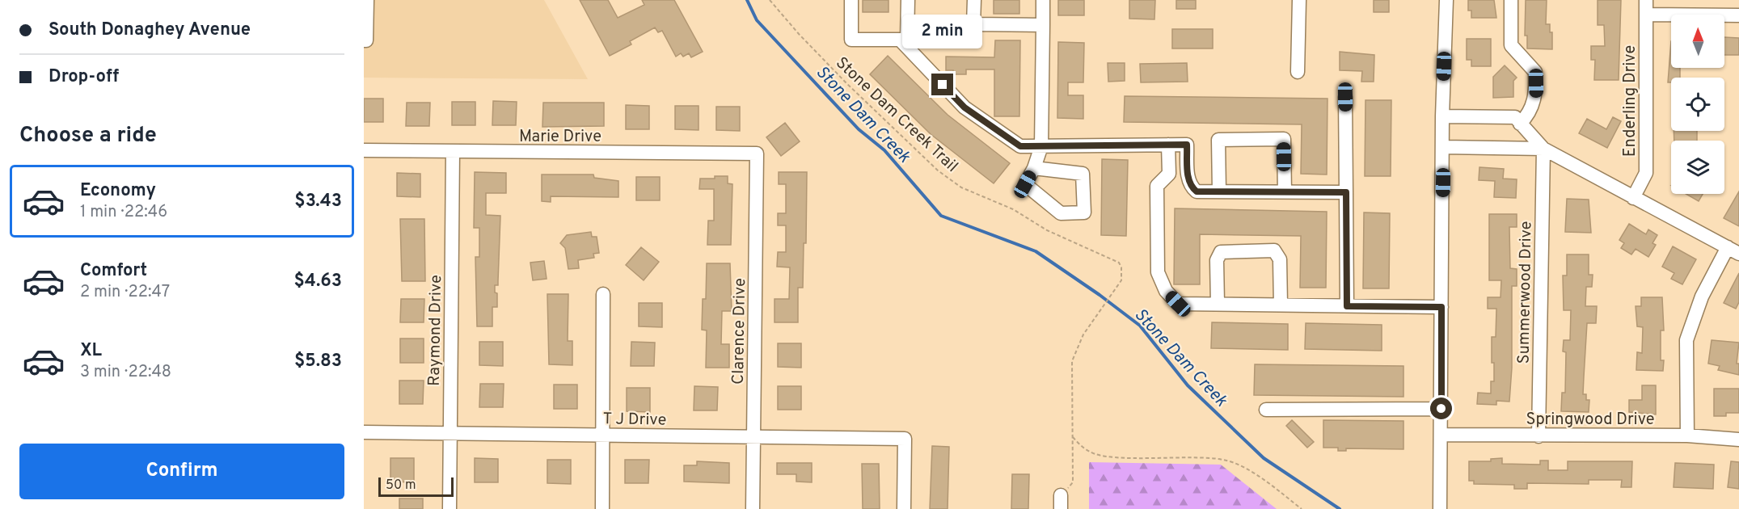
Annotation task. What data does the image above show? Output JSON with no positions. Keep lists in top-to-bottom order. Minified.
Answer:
{"streets":{"street":["Enderling Drive","Marie Drive","Summerwood Drive","Raymond Drive","Clarence Drive","T J Drive","Springwood Drive"],"path":["Stone Dam Creek Trail"]},"crossings":[["Marie Drive","Raymond Drive"],["Marie Drive","Clarence Drive"],["Summerwood Drive","Springwood Drive"],["Raymond Drive","T J Drive"],["Clarence Drive","T J Drive"]],"water":["Stone Dam Creek"],"scale_bar":"50 m","north":"top","page":{"banner":["South Donaghey Avenue","Drop-off"],"bubble":"2 min","heading":"Choose a ride","list":[{"name":"Economy","note":"1 min · 22:46","value":"$3.43"},{"name":"Comfort","note":"2 min · 22:47","value":"$4.63"},{"name":"XL","note":"3 min · 22:48","value":"$5.83"}],"buttons":"Confirm","scale":"50 m"}}
